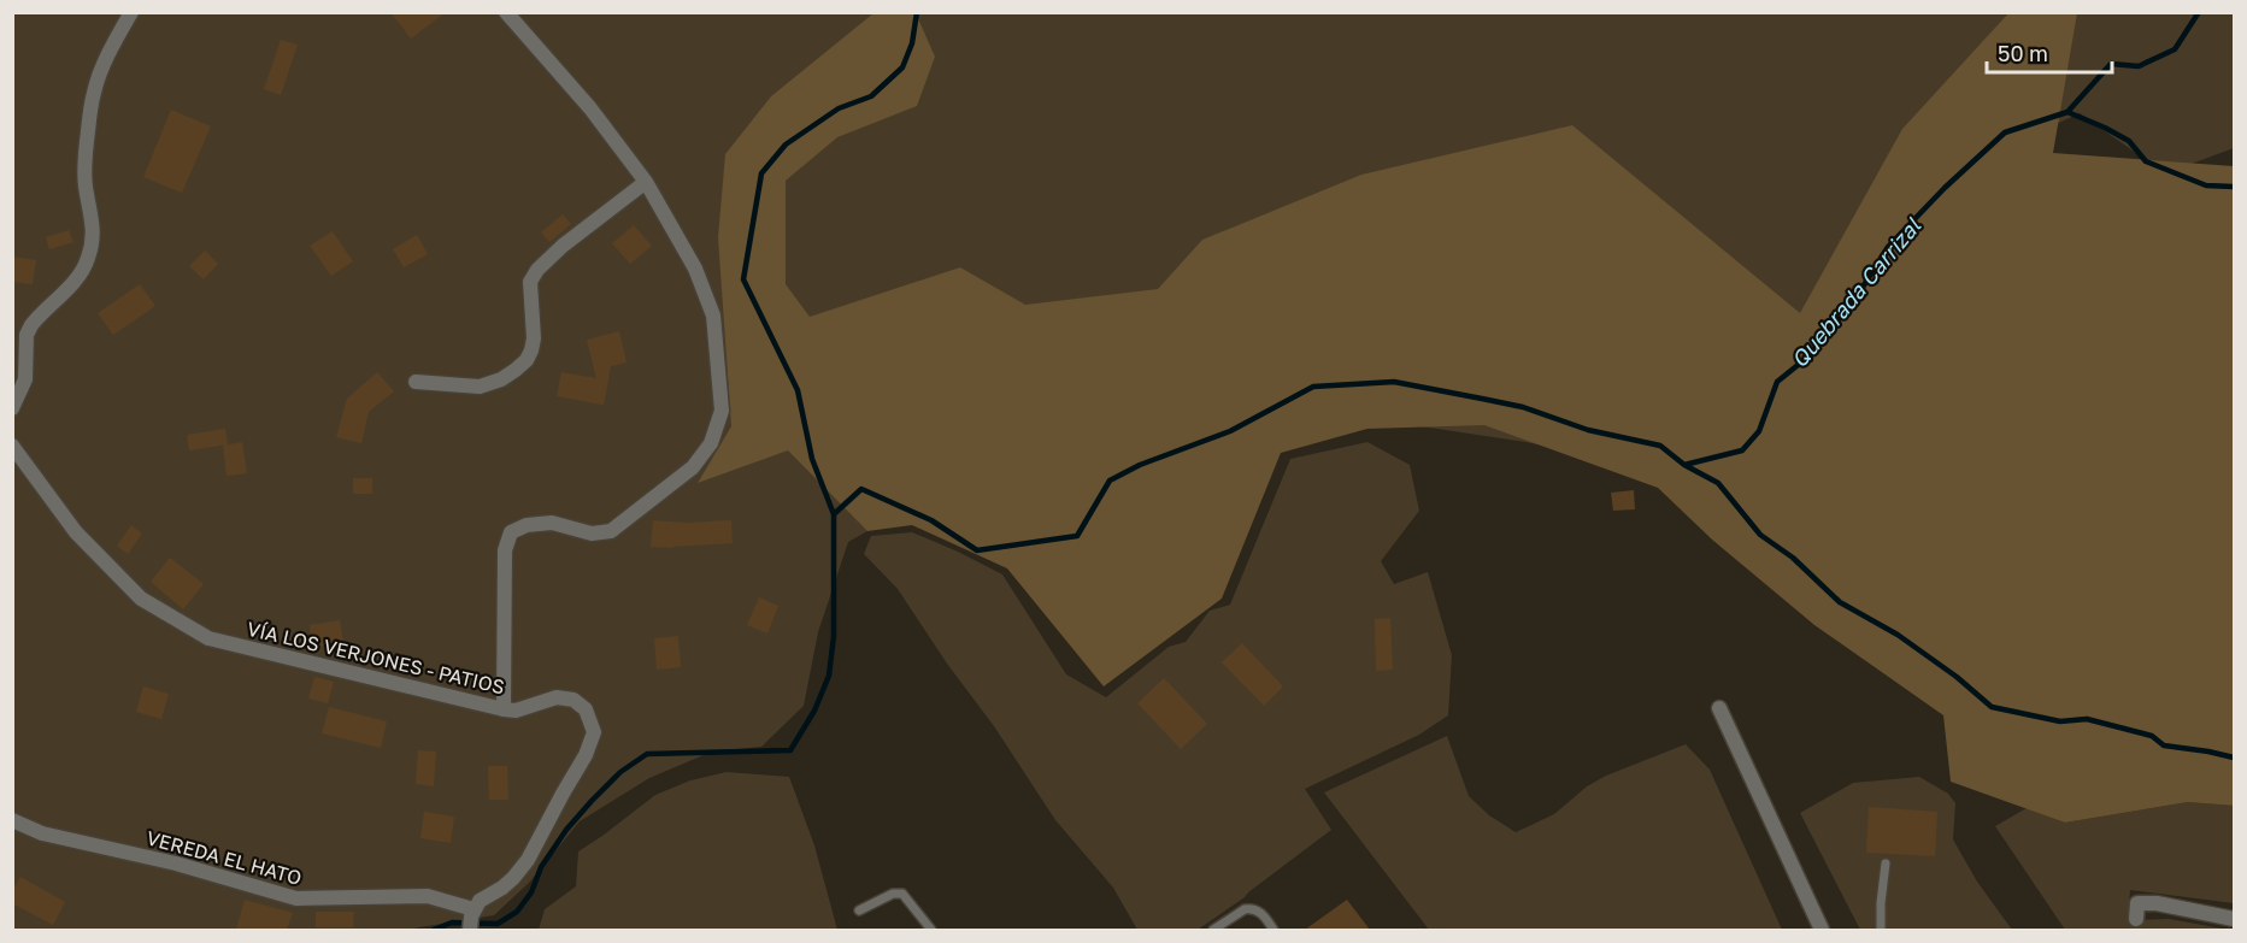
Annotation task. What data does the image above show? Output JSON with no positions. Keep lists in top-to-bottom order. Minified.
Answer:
{"streets":{"street":["VÍA LOS VERJONES - PATIOS","VEREDA EL HATO"]},"crossings":[["VÍA LOS VERJONES - PATIOS","VEREDA EL HATO"]],"water":["Quebrada Carrizal"],"scale_bar":"50 m"}
